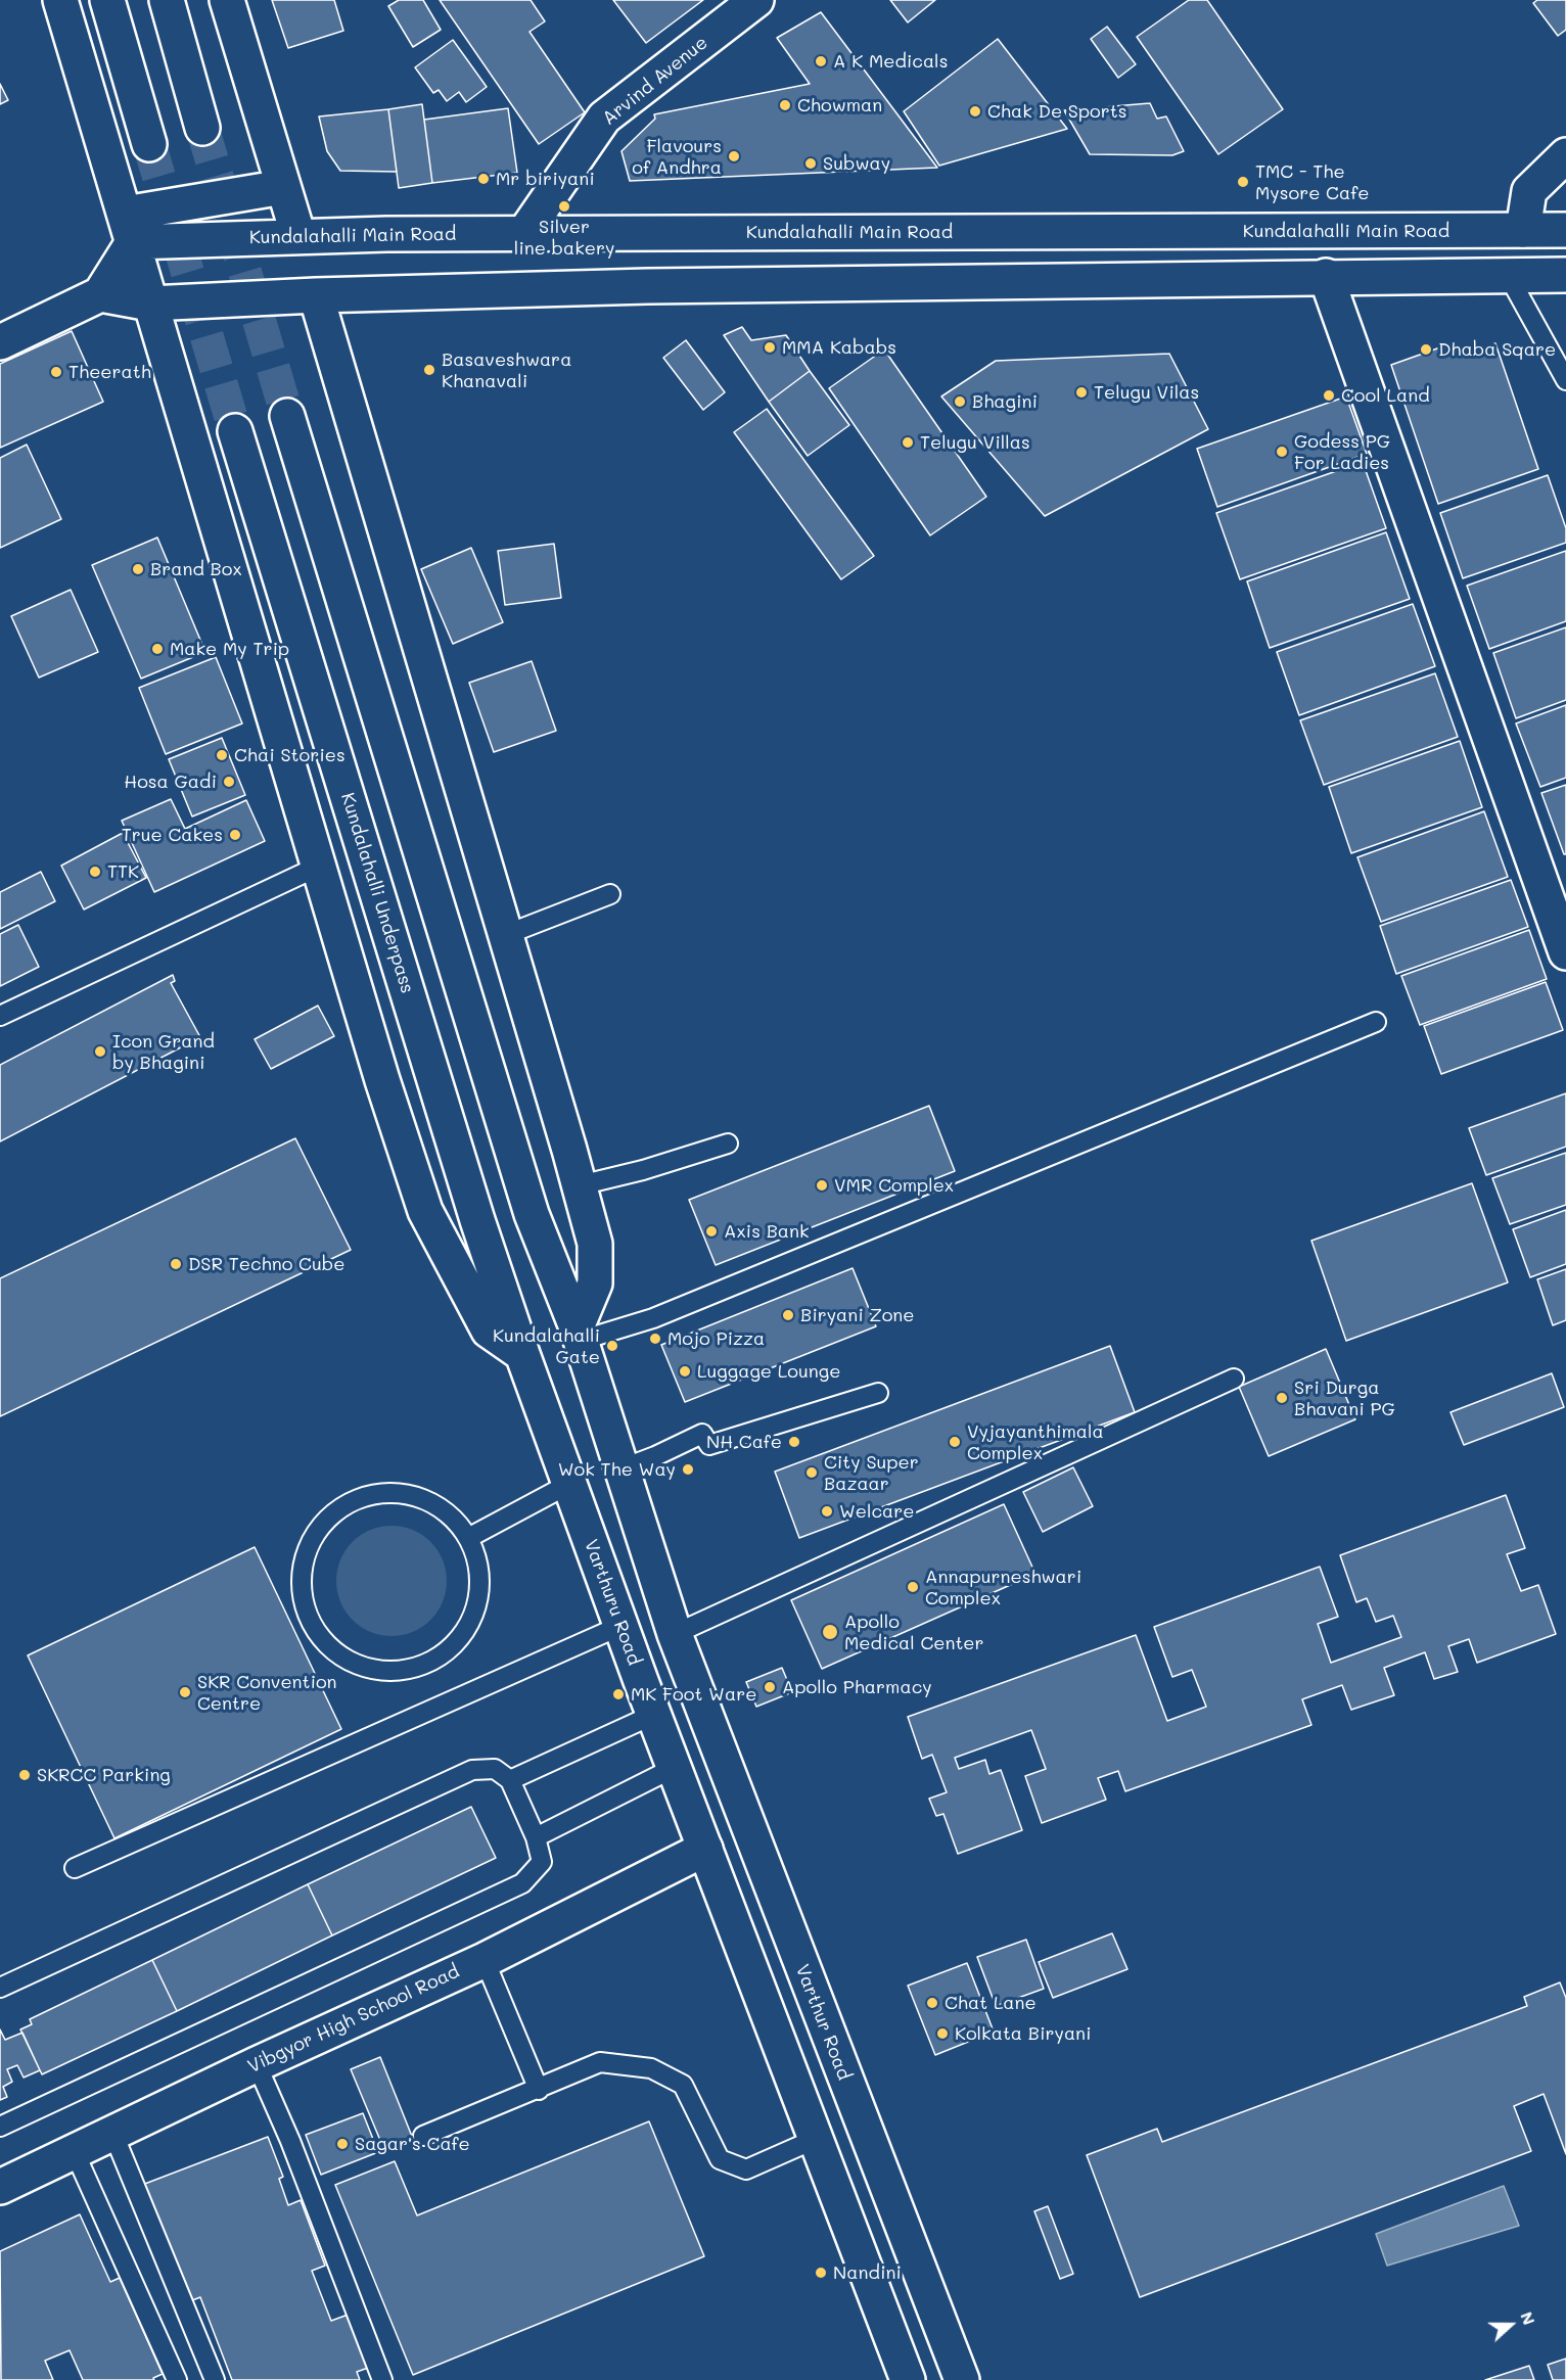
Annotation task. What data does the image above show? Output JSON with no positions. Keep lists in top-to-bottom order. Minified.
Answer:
{"streets":{"main road":["Arvind Avenue","Kundalahalli Main Road","Kundalahalli Underpass","Varthuru Road","Vibgyor High School Road","Varthur Road"]},"crossings":[["Arvind Avenue","Kundalahalli Main Road"],["Kundalahalli Underpass","Varthuru Road"],["Varthuru Road","Vibgyor High School Road"]],"places":["A K Medicals","Chowman","Chak De Sports","Flavours of Andhra","Subway","Mr biriyani","TMC - The Mysore Cafe","Silver line bakery","MMA Kababs","Dhaba Sqare","Basaveshwara Khanavali","Theerath","Telugu Vilas","Cool Land","Bhagini","Telugu Villas","Godess PG For Ladies","Brand Box","Make My Trip","Chai Stories","Hosa Gadi","True Cakes","TTK","Icon Grand by Bhagini","VMR Complex","Axis Bank","DSR Techno Cube","Biryani Zone","Mojo Pizza","Kundalahalli Gate","Luggage Lounge","Sri Durga Bhavani PG","NH Cafe","Vyjayanthimala Complex","Wok The Way","City Super Bazaar","Welcare","Annapurneshwari Complex","Apollo Medical Center","Apollo Pharmacy","SKR Convention Centre","MK Foot Ware","SKRCC Parking","Chat Lane","Kolkata Biryani","Sagar's Cafe","Nandini"],"north":"right"}
